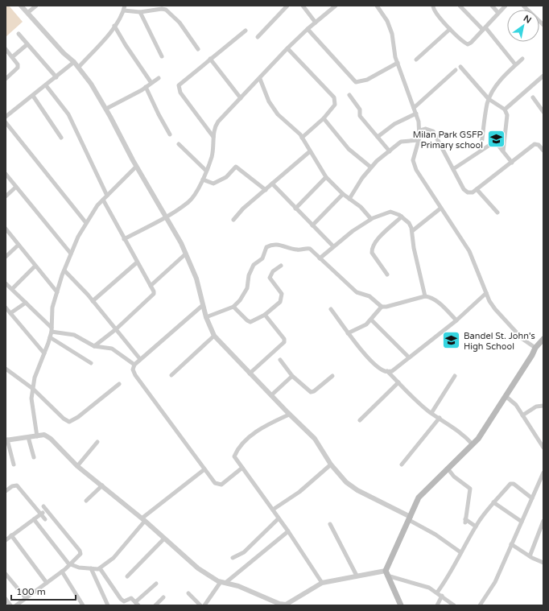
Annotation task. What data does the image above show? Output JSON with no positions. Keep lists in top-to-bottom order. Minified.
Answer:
{"places":{"school or university":["Milan Park GSFP Primary school","Bandel St. John's High School"]},"scale_bar":"100 m","north":"top right"}
